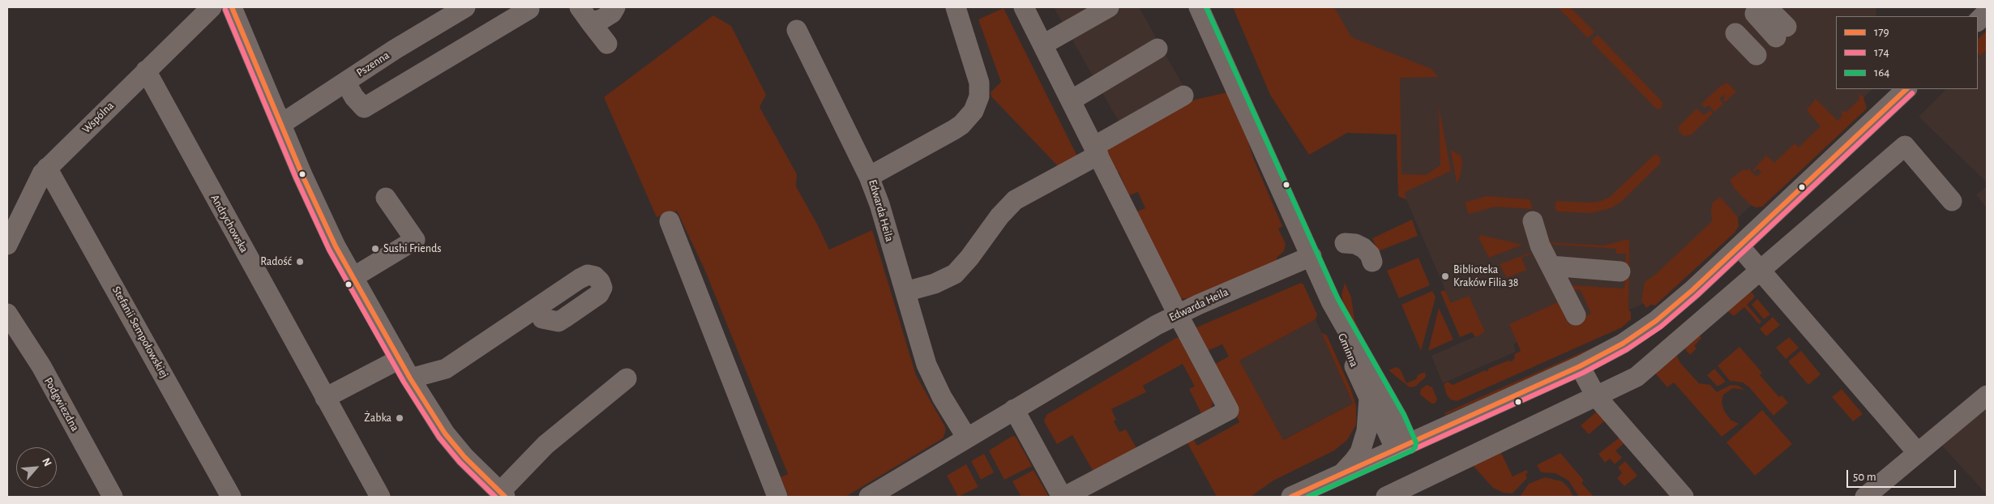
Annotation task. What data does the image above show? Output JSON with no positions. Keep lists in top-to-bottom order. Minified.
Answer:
{"streets":{"street":["Pszenna","Wspólna","Edwarda Heila","Andrychowska","Stefanii Sempołowskiej","Gminna","Podgwiezdna"]},"crossings":[["Wspólna","Andrychowska"],["Wspólna","Stefanii Sempołowskiej"],["Edwarda Heila","Gminna"]],"places":["Sushi Friends","Radość","Biblioteka Kraków Filia 38","Żabka"],"lines":["transit line 179","transit line 164","transit line 174"],"legend":["179","174","164"],"scale_bar":"50 m","north":"top right"}
